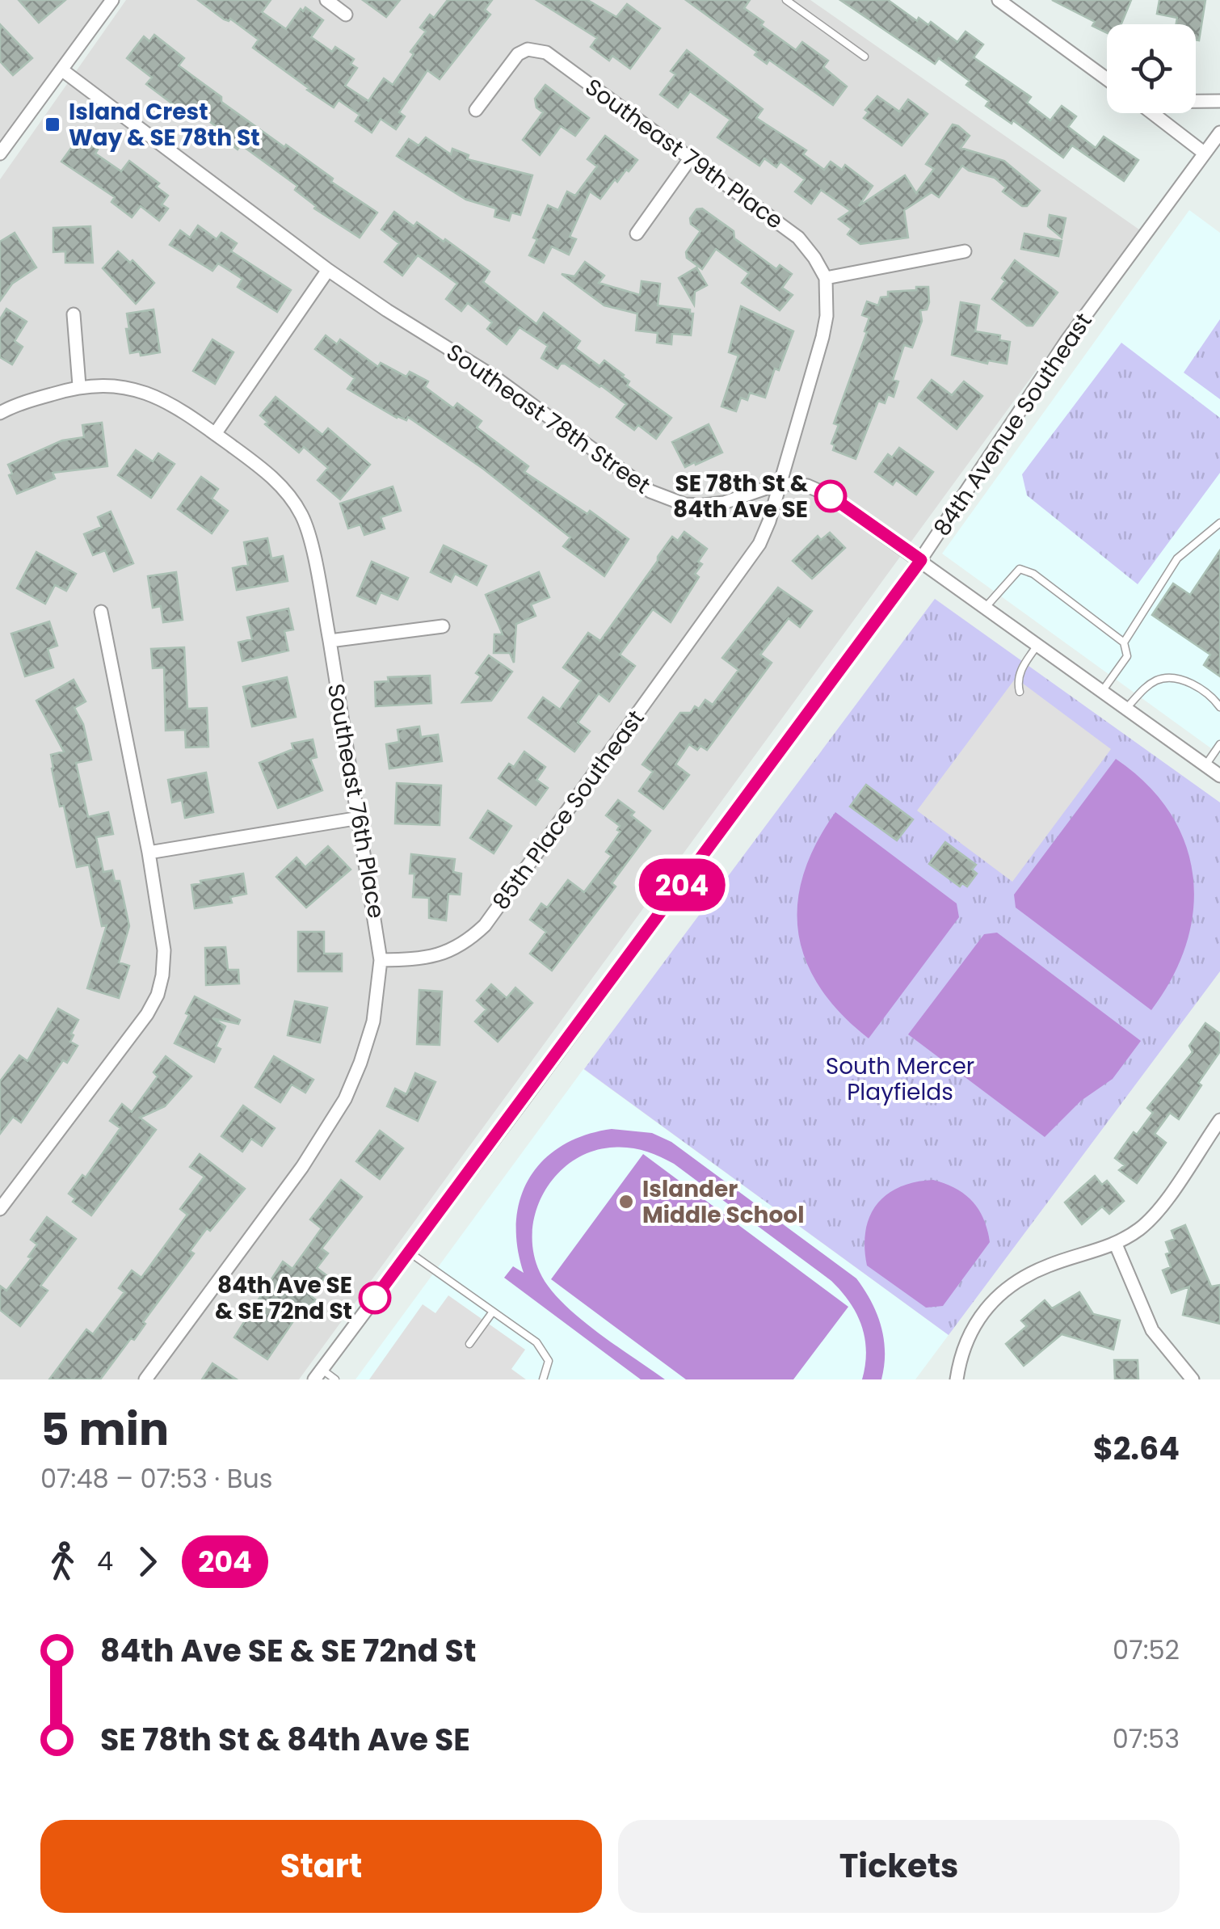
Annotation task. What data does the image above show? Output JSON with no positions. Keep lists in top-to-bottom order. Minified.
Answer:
{"streets":{"street":["Southeast 79th Place","Southeast 78th Street","84th Avenue Southeast","Southeast 76th Place","85th Place Southeast"]},"crossings":[["Southeast 79th Place","85th Place Southeast"],["Southeast 78th Street","84th Avenue Southeast"],["Southeast 78th Street","85th Place Southeast"],["Southeast 76th Place","85th Place Southeast"]],"parks":["South Mercer Playfields"],"places":{"transit":["Island Crest Way & SE 78th St"],"other":["SE 78th St & 84th Ave SE","Islander Middle School","84th Ave SE & SE 72nd St"]},"lines":["bus line 204"],"page":{"on_map":"204","heading":["5 min","07:48 – 07:53 · Bus","$2.64"],"legs":["4","204"],"list":[{"name":"84th Ave SE & SE 72nd St","value":"07:52"},{"name":"SE 78th St & 84th Ave SE","value":"07:53"}],"buttons":["Start","Tickets"]}}
